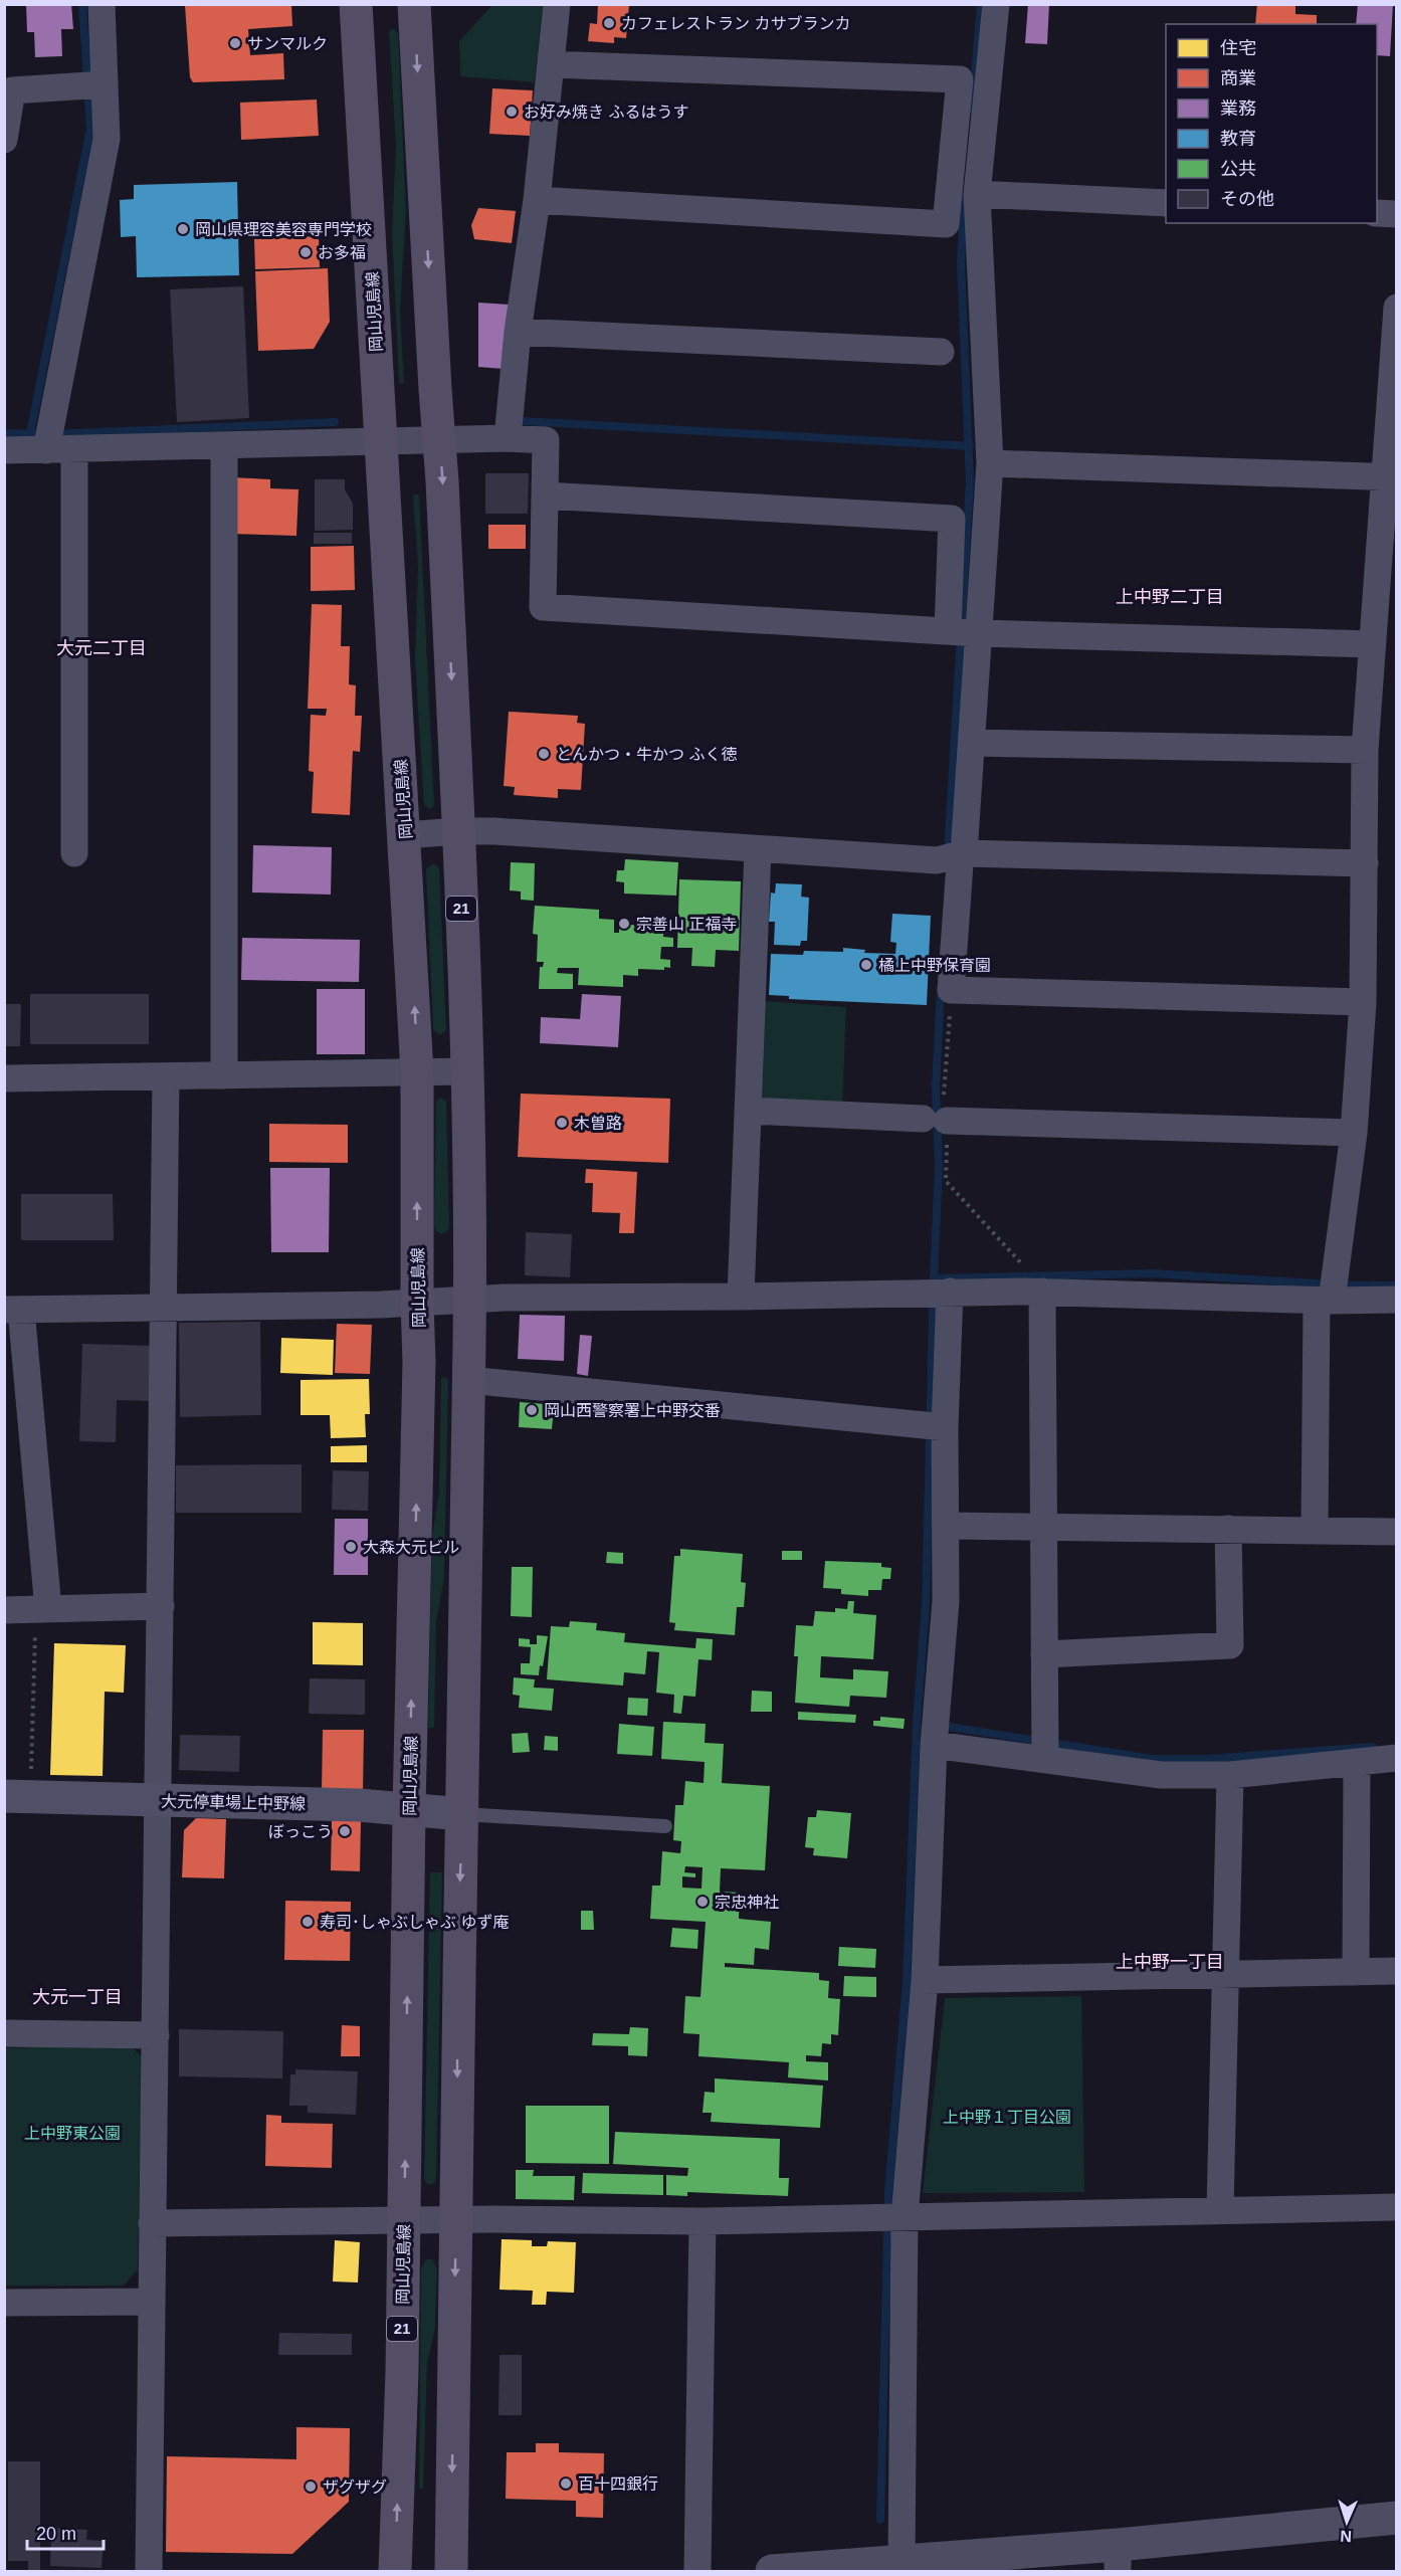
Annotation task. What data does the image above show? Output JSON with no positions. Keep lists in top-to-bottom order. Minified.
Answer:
{"streets":{"main road":["岡山児島線","21","大元停車場上中野線"]},"crossings":[["岡山児島線","大元停車場上中野線"],["21","大元停車場上中野線"]],"districts":["上中野二丁目","大元二丁目","上中野一丁目","大元一丁目"],"parks":["上中野１丁目公園","上中野東公園"],"places":["カフェレストラン カサブランカ","サンマルク","お好み焼き ふるはうす","岡山県理容美容専門学校","お多福","とんかつ・牛かつ ふく徳","宗善山 正福寺","橘上中野保育園","木曽路","岡山西警察署上中野交番","大森大元ビル","ぼっこう","宗忠神社","寿司･しゃぶしゃぶ ゆず庵","百十四銀行","ザグザグ"],"legend":["住宅","商業","業務","教育","公共","その他"],"scale_bar":"20 m","north":"bottom"}
